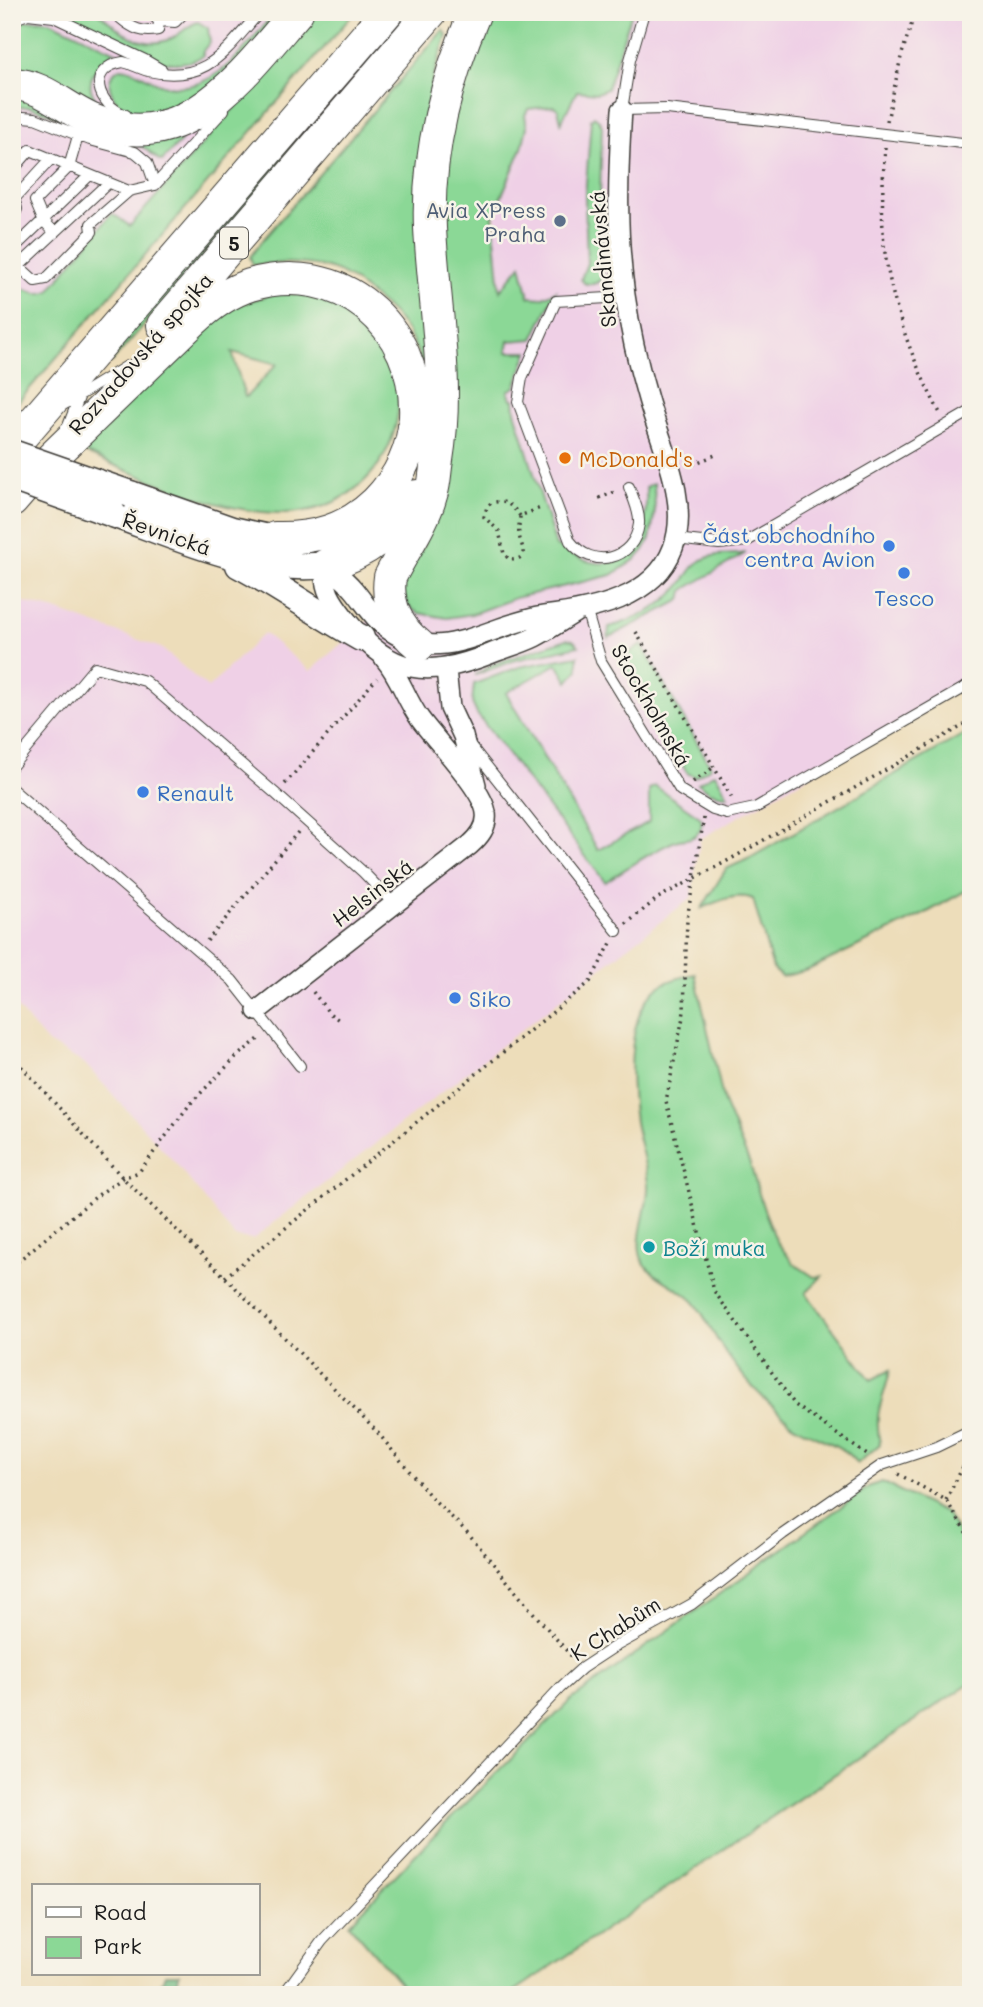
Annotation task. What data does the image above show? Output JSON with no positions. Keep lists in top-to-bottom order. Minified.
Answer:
{"streets":{"highway":["5","Rozvadovská spojka"],"main road":["Řevnická"],"street":["Skandinávská","Helsinská"],"lane":["Stockholmská","K Chabům"]},"crossings":[["5","Rozvadovská spojka"],["Skandinávská","Řevnická"],["Skandinávská","Stockholmská"],["Skandinávská","Helsinská"],["Rozvadovská spojka","Řevnická"]],"places":["Avia XPress Praha","McDonald's","Část obchodního centra Avion","Tesco","Renault","Siko","Boží muka"],"legend":["Road","Park"]}
